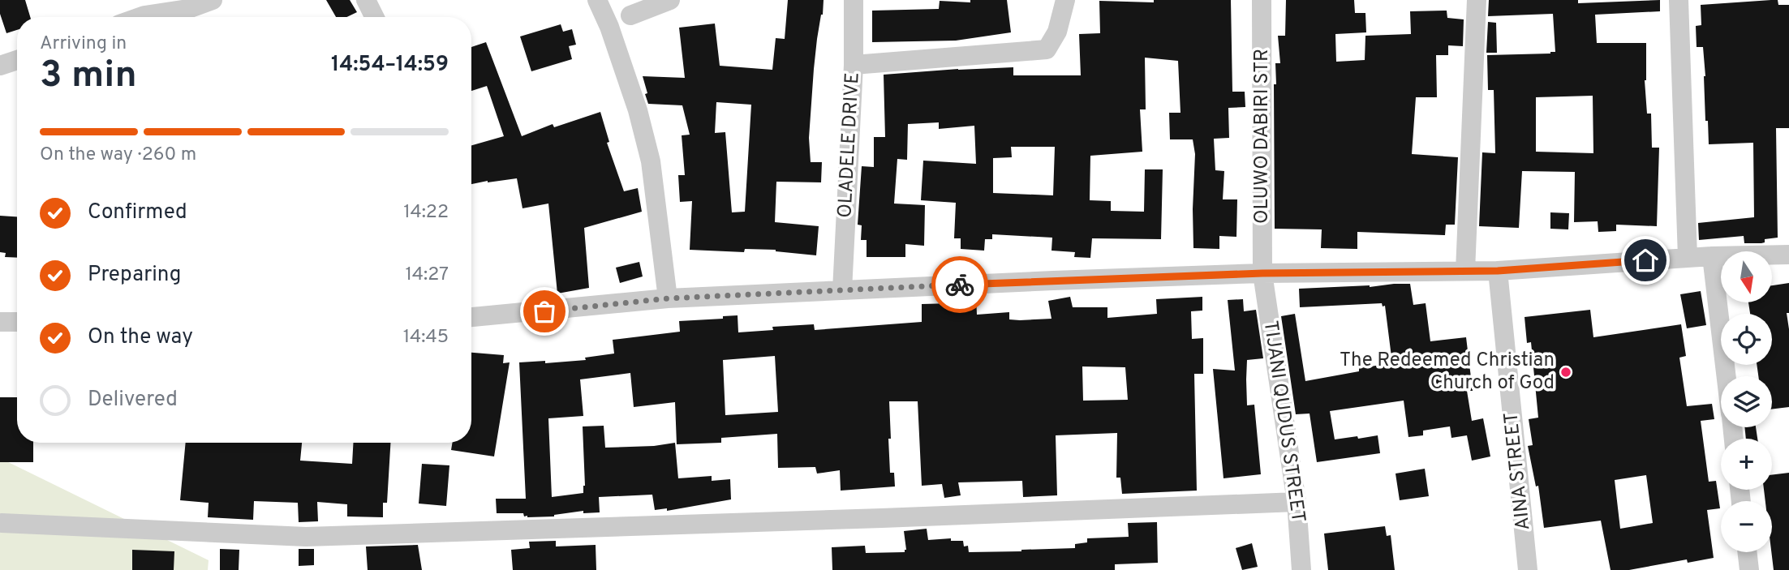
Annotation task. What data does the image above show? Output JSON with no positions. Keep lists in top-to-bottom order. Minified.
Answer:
{"streets":{"street":["OLUWO DABIRI STR","OLADELE DRIVE","TIJANI QUDUS STREET","AINA STREET"]},"crossings":[["OLUWO DABIRI STR","TIJANI QUDUS STREET"]],"places":["The Redeemed Christian Church of God"],"north":"bottom","page":{"heading":["3 min","Arriving in","14:54–14:59"],"bar":"On the way · 260 m","list":[["Confirmed","14:22"],["Preparing","14:27"],["On the way","14:45"],"Delivered"],"map_buttons":["+","−"]}}
